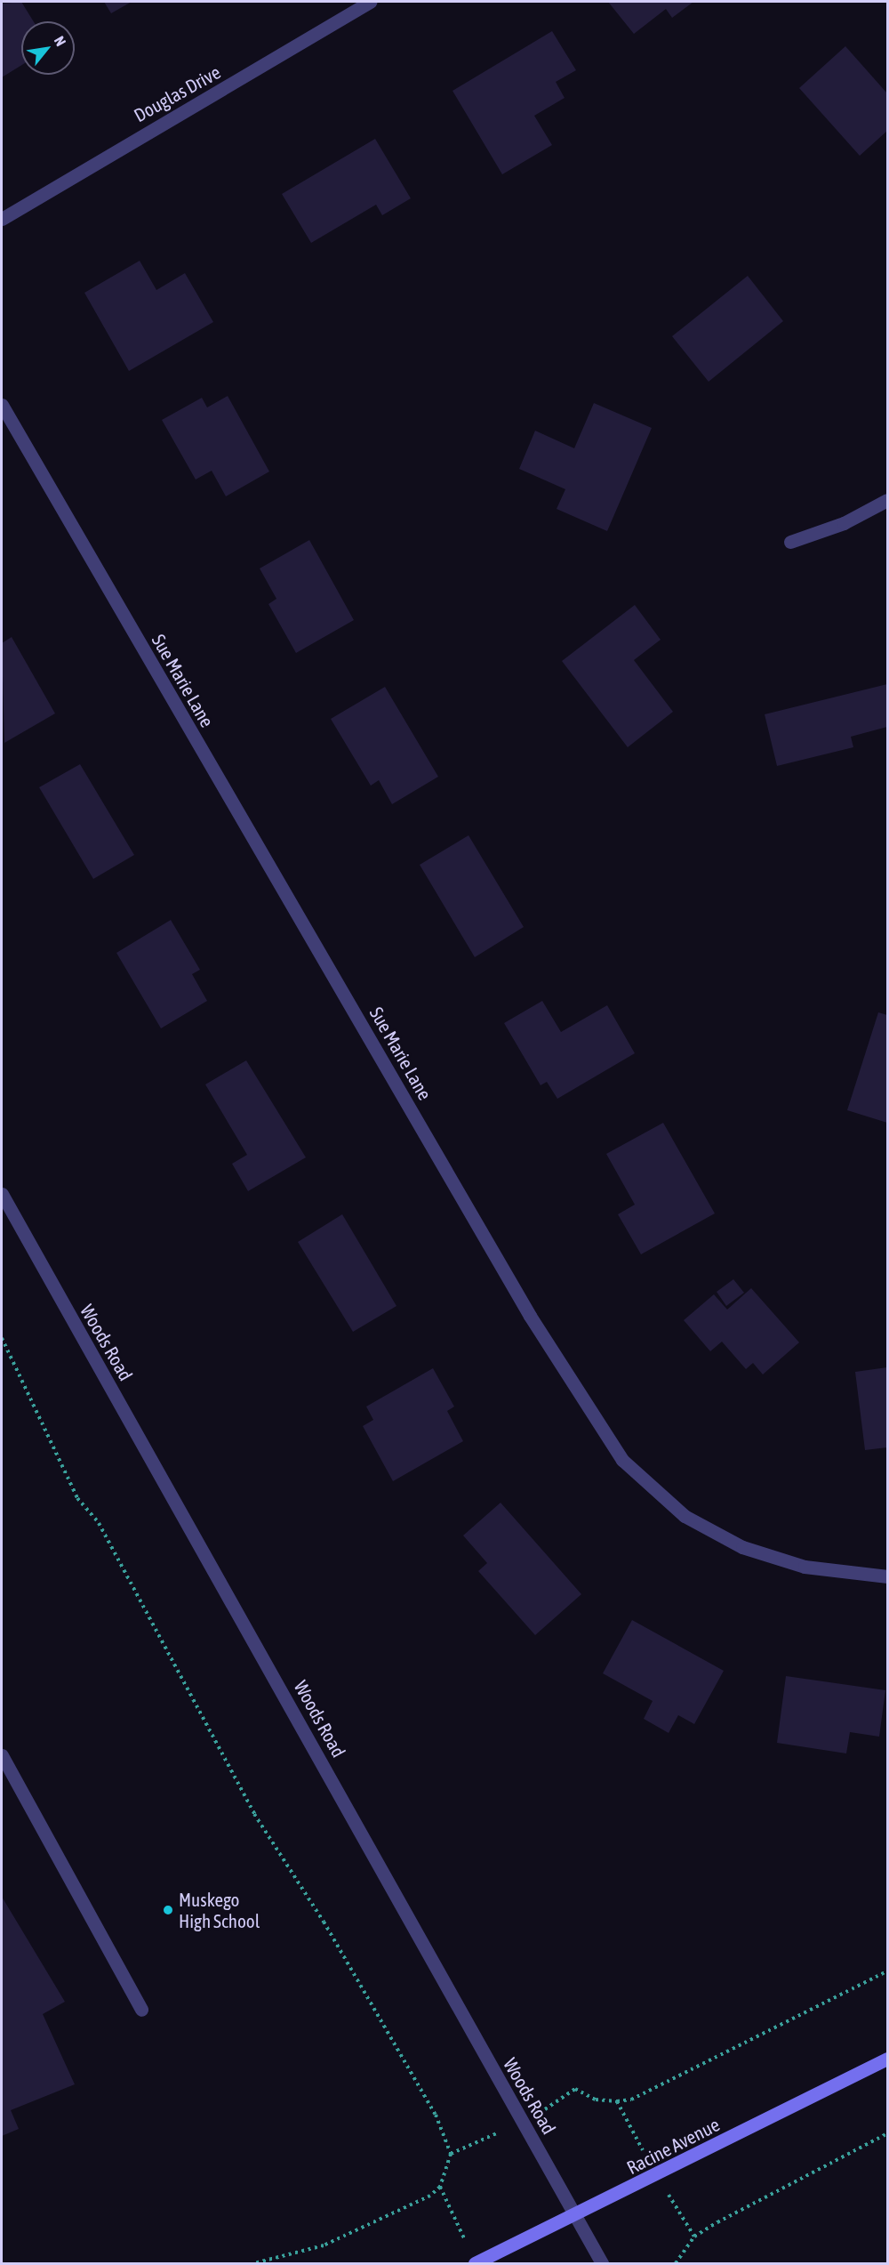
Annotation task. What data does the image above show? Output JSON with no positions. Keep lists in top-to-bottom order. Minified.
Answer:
{"streets":{"main road":["Racine Avenue"],"street":["Douglas Drive","Sue Marie Lane","Woods Road"]},"crossings":[["Woods Road","Racine Avenue"]],"places":["Muskego High School"],"north":"top right"}
